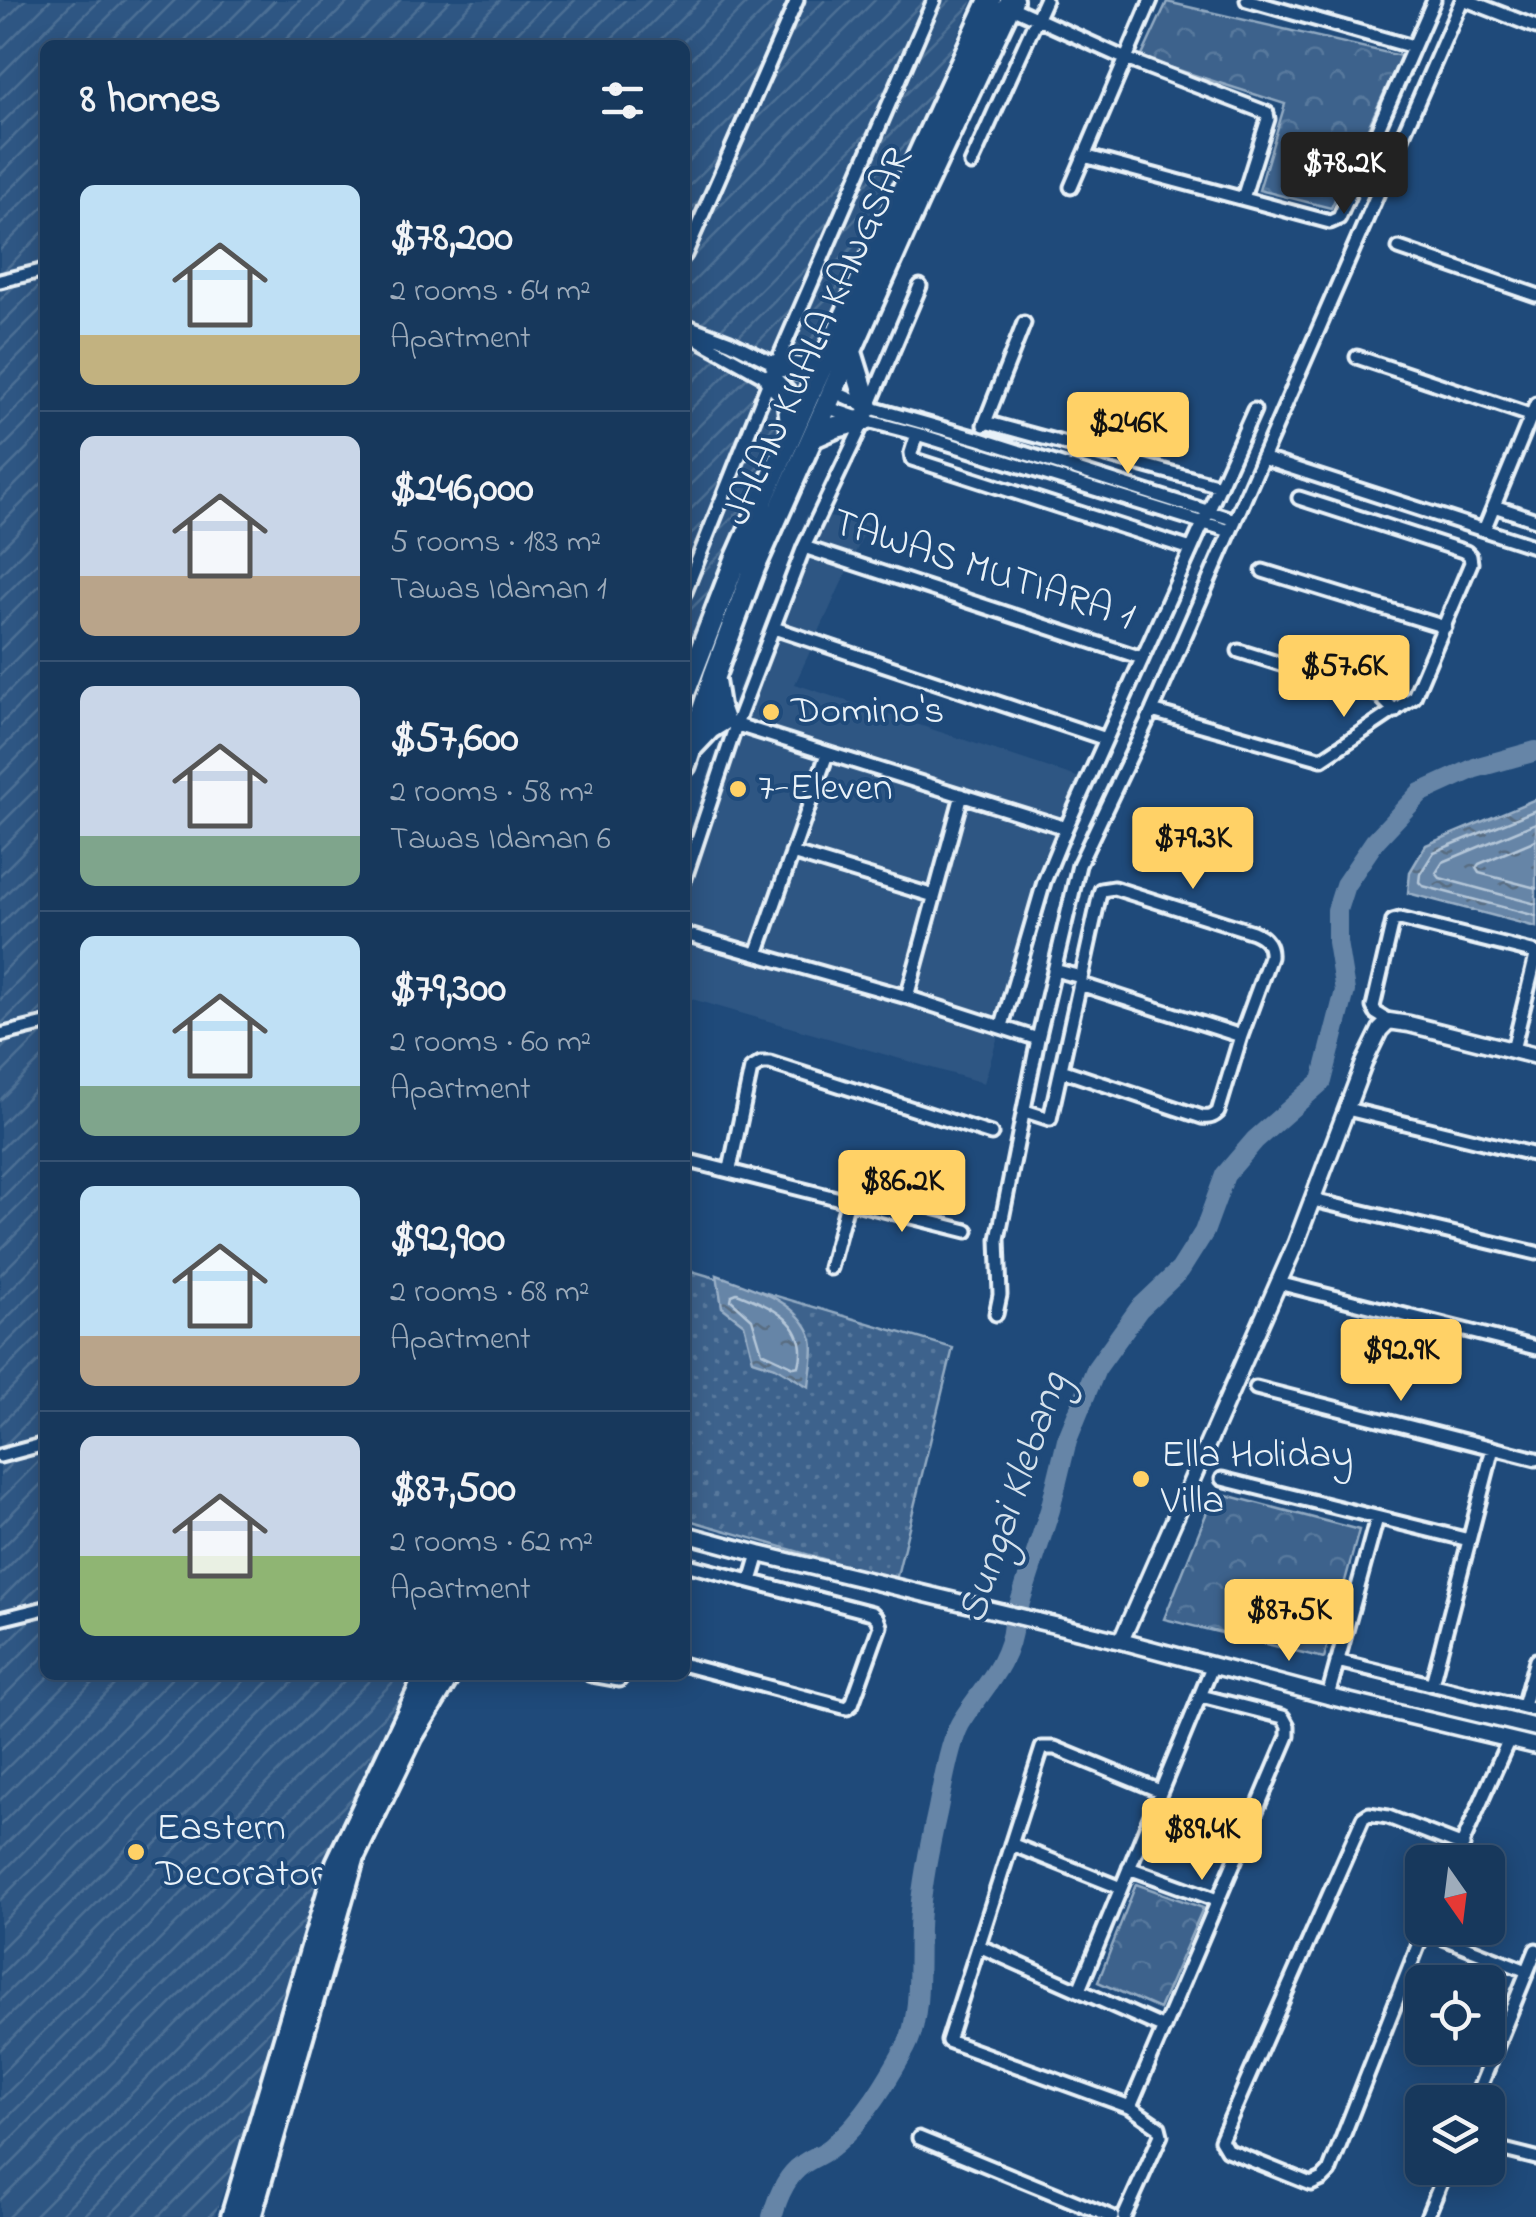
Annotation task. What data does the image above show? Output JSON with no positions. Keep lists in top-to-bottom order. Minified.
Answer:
{"streets":{"highway":["JALAN KUALA KANGSAR"],"street":["TAWAS MUTIARA 1"]},"water":["Sungai Klebang"],"places":["Domino's","7-Eleven","Ella Holiday Villa","Eastern Decorator"],"north":"bottom","page":{"heading":"8 homes","price":["$78.2K","$246K","$57.6K","$79.3K","$86.2K","$92.9K","$87.5K","$89.4K"],"list":[{"name":"$78,200","note":"2 rooms · 64 m² · Apartment"},{"name":"$246,000","note":"5 rooms · 183 m² · Tawas Idaman 1"},{"name":"$57,600","note":"2 rooms · 58 m² · Tawas Idaman 6"},{"name":"$79,300","note":"2 rooms · 60 m² · Apartment"},{"name":"$92,900","note":"2 rooms · 68 m² · Apartment"},{"name":"$87,500","note":"2 rooms · 62 m² · Apartment"}]}}
